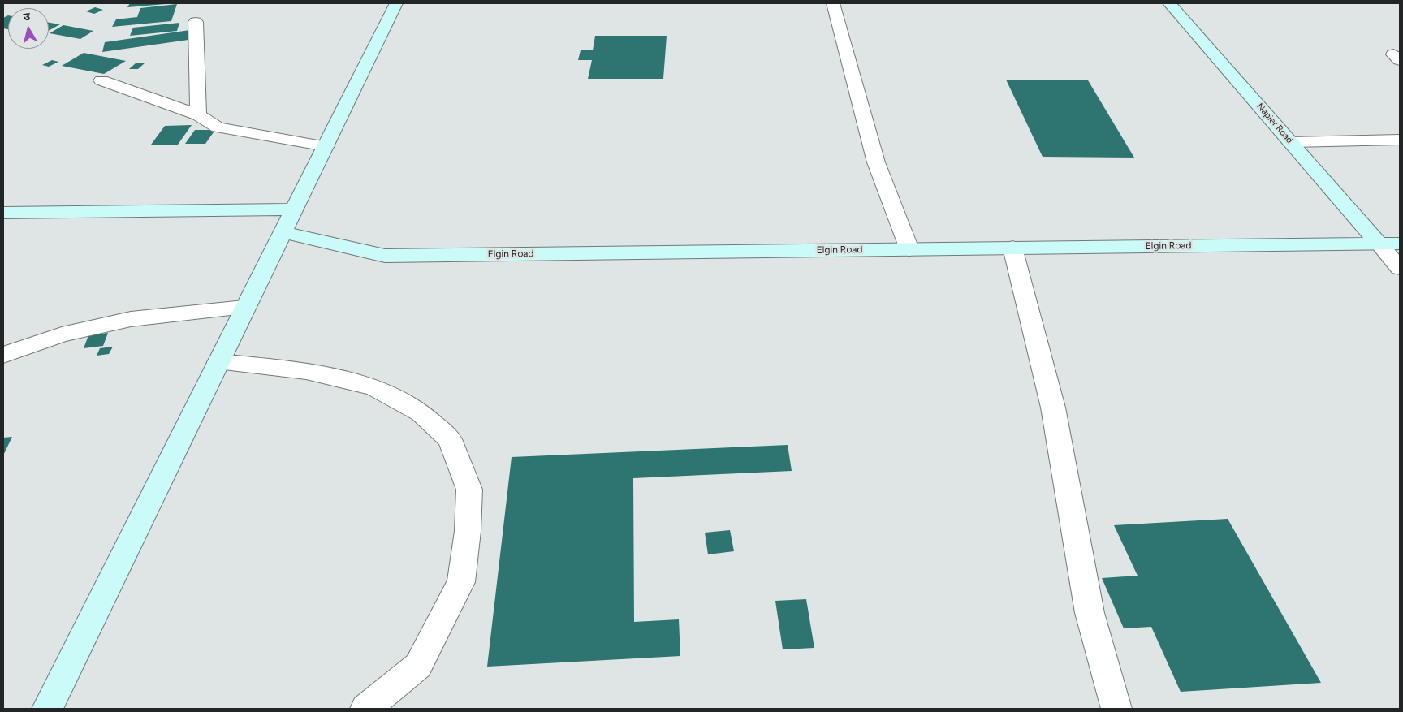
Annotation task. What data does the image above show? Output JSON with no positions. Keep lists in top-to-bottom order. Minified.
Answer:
{"streets":{"street":["Napier Road","Elgin Road"]},"crossings":[["Napier Road","Elgin Road"]],"north":"top"}
